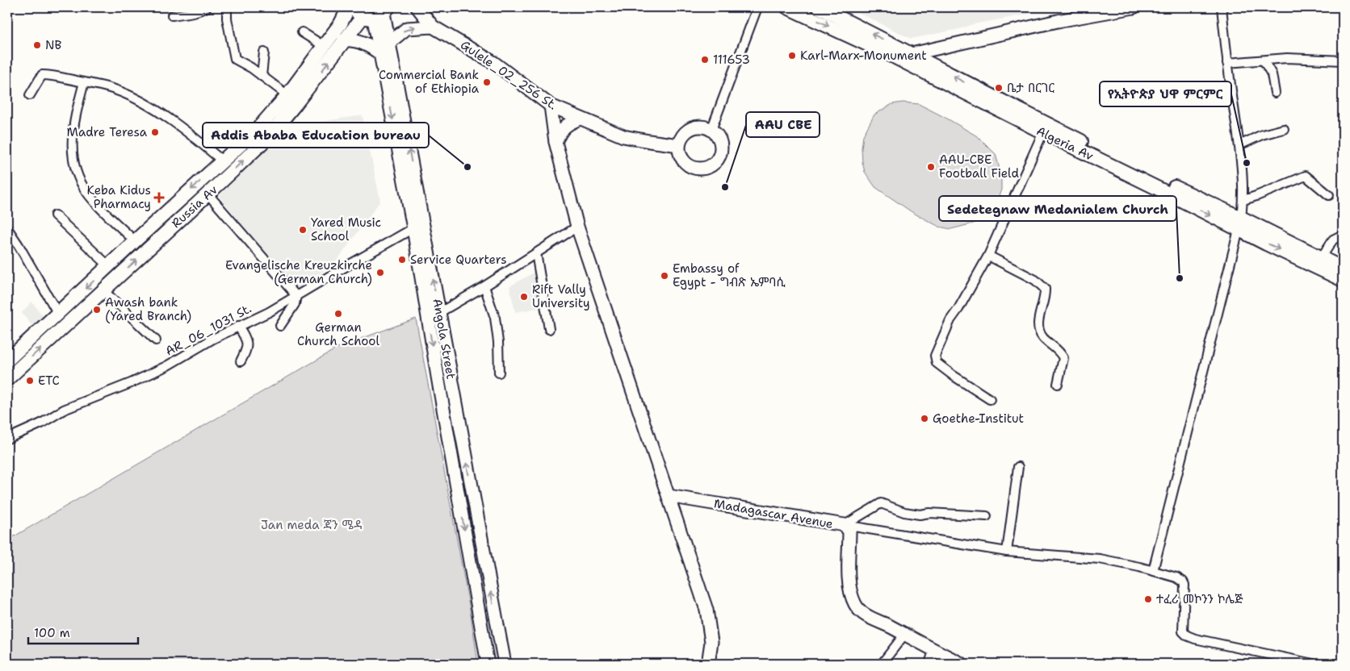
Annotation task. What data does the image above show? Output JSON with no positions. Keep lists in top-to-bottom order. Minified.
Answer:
{"streets":{"main road":["Gulele_02_256 St.","Algeria Av","Russia Av","Angola Street","Madagascar Avenue"],"street":["AR_06_1031 St."]},"crossings":[["Russia Av","Angola Street"]],"parks":["Jan meda ጃን ሜዳ"],"places":{"other":["NB","Karl-Marx-Monument","111653","Commercial Bank of Ethiopia","ቤታ በርገር","Madre Teresa","የኢትዮጵያ ህዋ ምርምር","Addis Ababa Education bureau","AAU-CBE Football Field","AAU CBE","Yared Music School","Service Quarters","Evangelische Kreuzkirche (German Church)","Embassy of Egypt - ግብጽ ኤምባሲ","Sedetegnaw Medanialem Church","Rift Vally University","Awash bank (Yared Branch)","German Church School","ETC","Goethe-Institut","ተፈሪ መኮንን ኮሌጅ"],"health":["Keba Kidus Pharmacy"]},"scale_bar":"100 m"}
